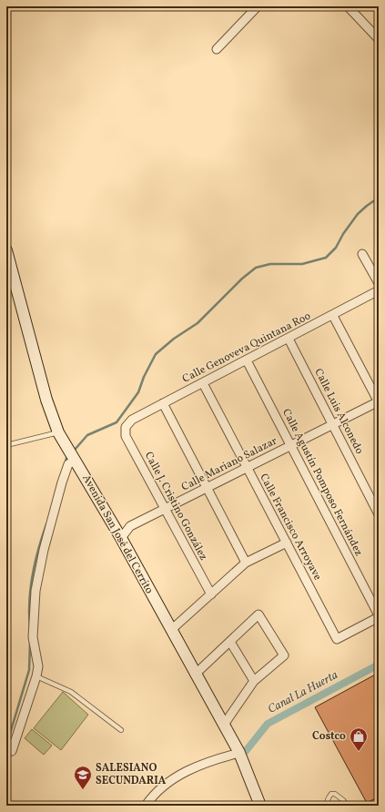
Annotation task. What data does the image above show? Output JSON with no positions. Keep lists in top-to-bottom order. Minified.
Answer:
{"streets":{"street":["Calle Genoveva Quintana Roo","Calle Luis Alconedo","Calle Mariano Salazar","Calle Agustín Pomposo Fernández","Calle J. Cristino González","Calle Francisco Arroyave","Avenida San José del Cerrito"]},"crossings":[["Calle Genoveva Quintana Roo","Calle Luis Alconedo"],["Calle Genoveva Quintana Roo","Calle Agustín Pomposo Fernández"],["Calle Genoveva Quintana Roo","Calle J. Cristino González"],["Calle Genoveva Quintana Roo","Calle Francisco Arroyave"],["Calle Luis Alconedo","Calle Mariano Salazar"],["Calle Mariano Salazar","Calle Agustín Pomposo Fernández"],["Calle Mariano Salazar","Calle J. Cristino González"],["Calle Mariano Salazar","Calle Francisco Arroyave"],["Calle Mariano Salazar","Avenida San José del Cerrito"],["Calle Agustín Pomposo Fernández","Calle Francisco Arroyave"]],"water":["Canal La Huerta"],"places":{"shop":["Costco"],"school or university":["SALESIANO SECUNDARIA"]}}
